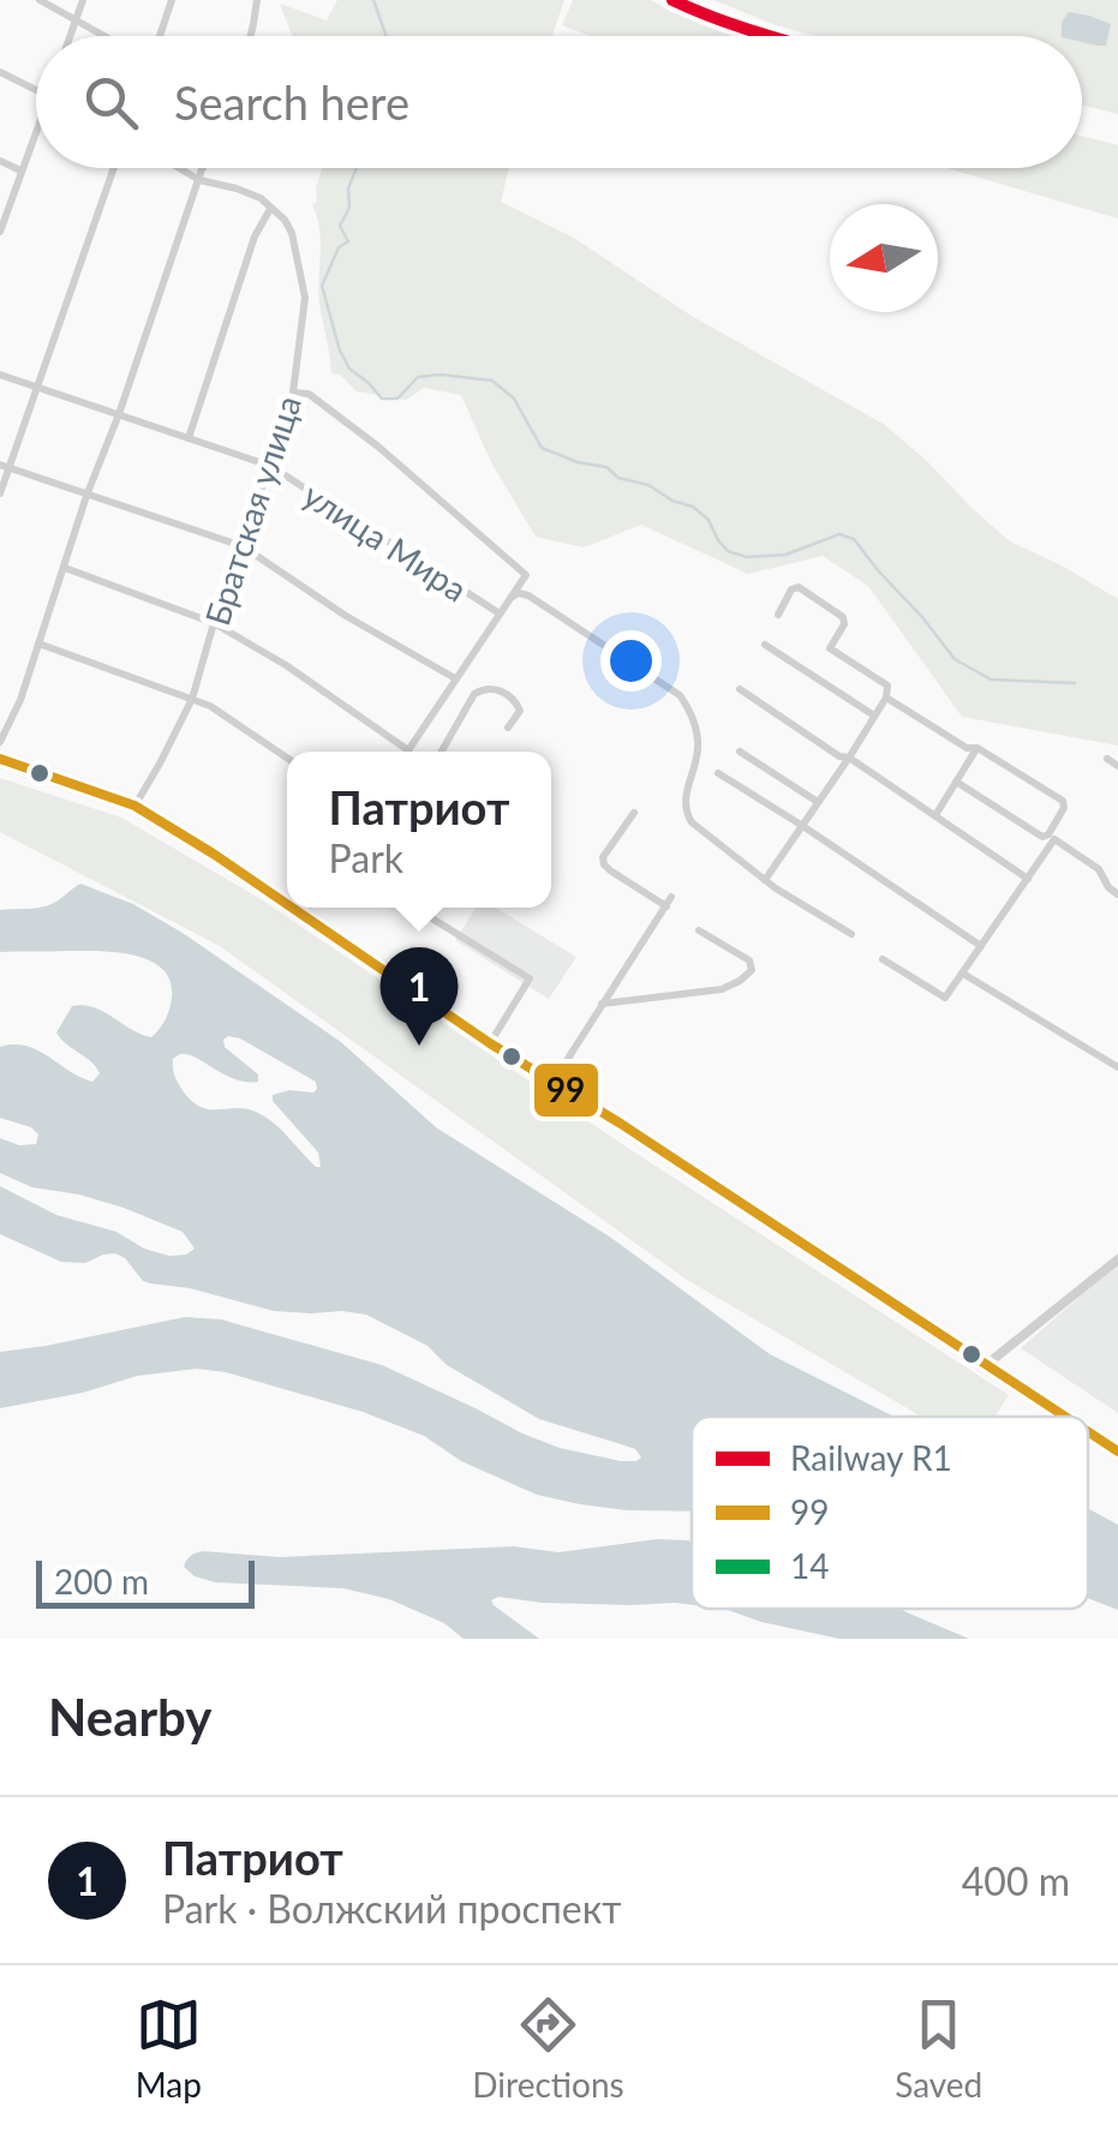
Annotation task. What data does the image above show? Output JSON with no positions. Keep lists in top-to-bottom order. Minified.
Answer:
{"streets":{"street":["Братская улица","улица Мира"]},"crossings":[["Братская улица","улица Мира"]],"lines":["rail line R1","transit line 99"],"legend":["Railway R1","99","14"],"scale_bar":"200 m","north":"left","page":{"search":"Search here","popup":["Патриот","Park"],"pins":"1","scale":"200 m","heading":"Nearby","list":[{"mark":"1","name":"Патриот","note":"Park · Волжский проспект","value":"400 m"}],"nav":["Map","Directions","Saved"]}}
